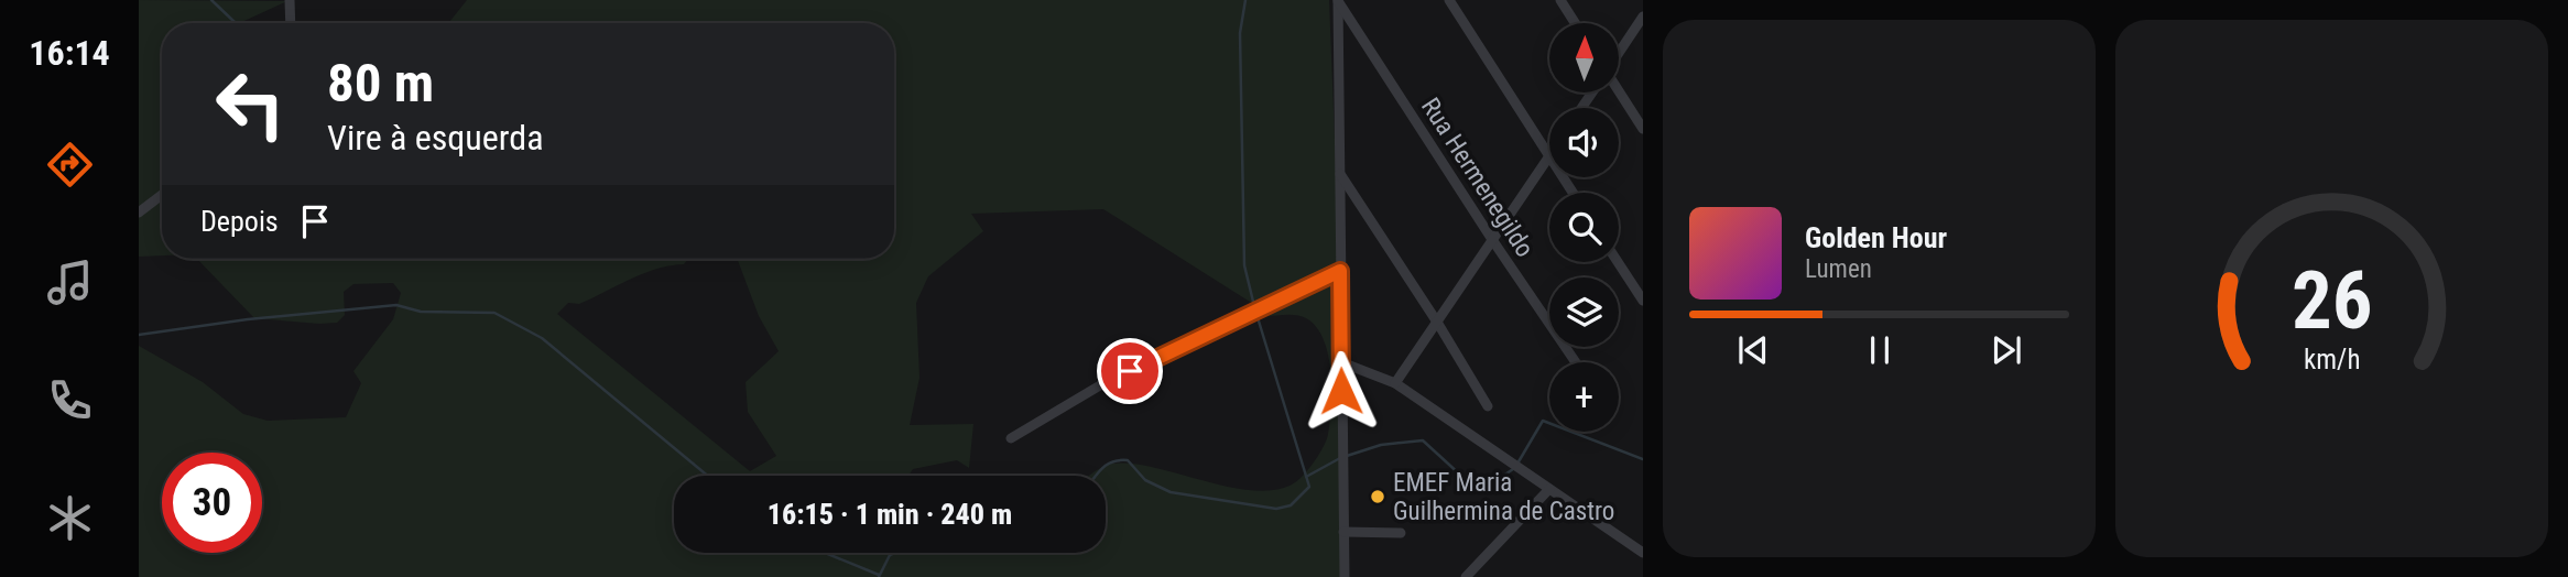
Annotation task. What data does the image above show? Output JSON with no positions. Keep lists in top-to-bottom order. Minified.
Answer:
{"streets":{"street":["Rua Hermenegildo"]},"places":["EMEF Maria Guilhermina de Castro"],"north":"top","page":{"tabs":"16:14","map_buttons":"+","turn":["80 m","Vire à esquerda"],"then":"Depois","song":["Golden Hour","Lumen"],"limit":"30","trip":"16:15 · 1 min · 240 m","gauge":["26","km/h"]}}
